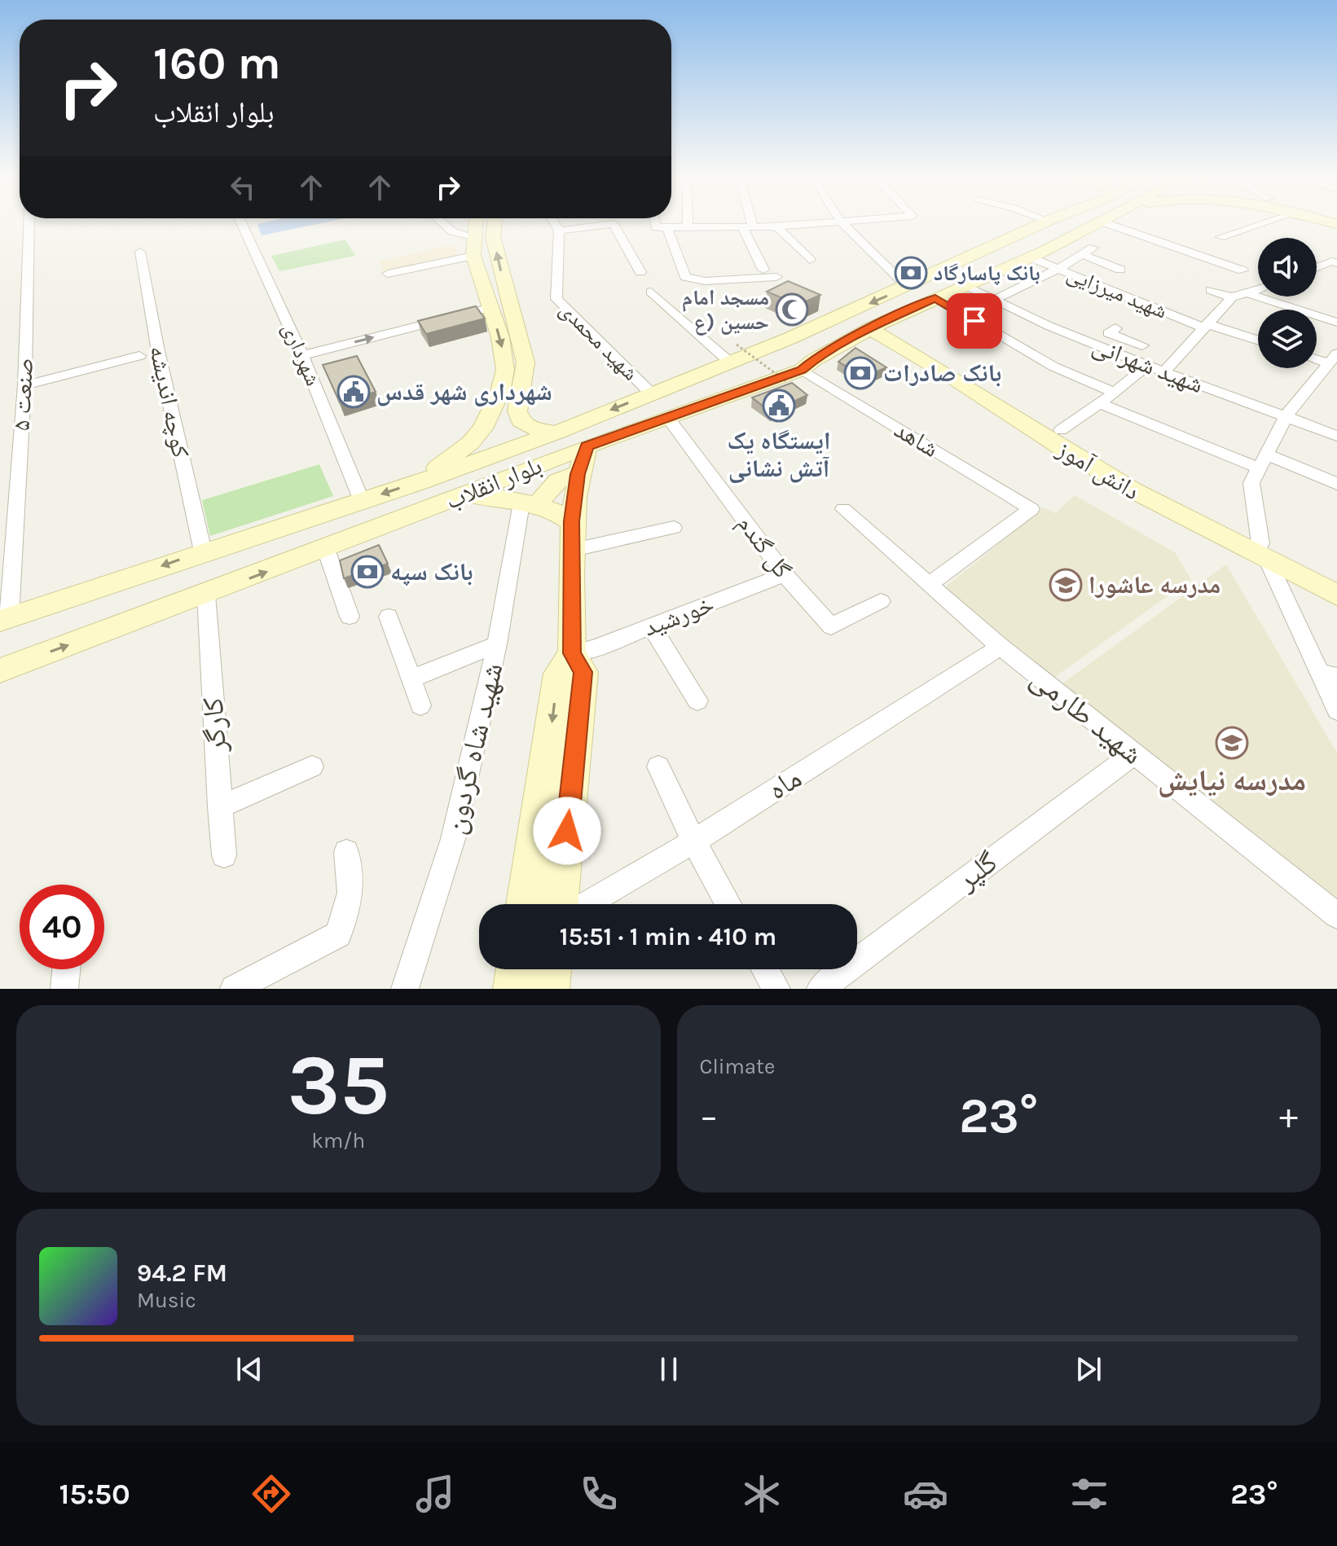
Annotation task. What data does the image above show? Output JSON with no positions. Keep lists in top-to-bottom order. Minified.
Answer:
{"streets":{"main road":["دانش آموز","بلوار انقلاب"],"street":["شهید میرزایی","شهید محمدی","شهرداری","شهید شهرانی","صنعت ۵","کوچه اندیشه","شاهد","گل گندم","خورشید","شهید طارمی","کارگر","شهید شاه گردون","ماه","گلپر"]},"crossings":[["شهید میرزایی","بلوار انقلاب"],["شهید محمدی","بلوار انقلاب"],["شهرداری","بلوار انقلاب"],["شهید شهرانی","بلوار انقلاب"],["صنعت ۵","بلوار انقلاب"],["کوچه اندیشه","بلوار انقلاب"],["شاهد","بلوار انقلاب"],["شاهد","شهید طارمی"],["دانش آموز","بلوار انقلاب"],["بلوار انقلاب","گل گندم"],["بلوار انقلاب","کارگر"],["گل گندم","خورشید"],["شهید طارمی","ماه"],["شهید طارمی","گلپر"]],"places":{"bank":["بانک پاسارگاد","بانک صادرات","بانک سپه"],"mosque":["مسجد امام حسین (ع"],"public building":["شهرداری شهر قدس","ایستگاه یک آتش نشانی"],"school or university":["مدرسه عاشورا","مدرسه نیایش"]},"page":{"turn":["160 m","بلوار انقلاب"],"limit":"40","trip":"15:51 · 1 min · 410 m","tile":[["35","km/h"],"Climate"],"heat":["−","23°","+"],"song":["94.2 FM","Music"],"tabs":["15:50","23°"]}}
